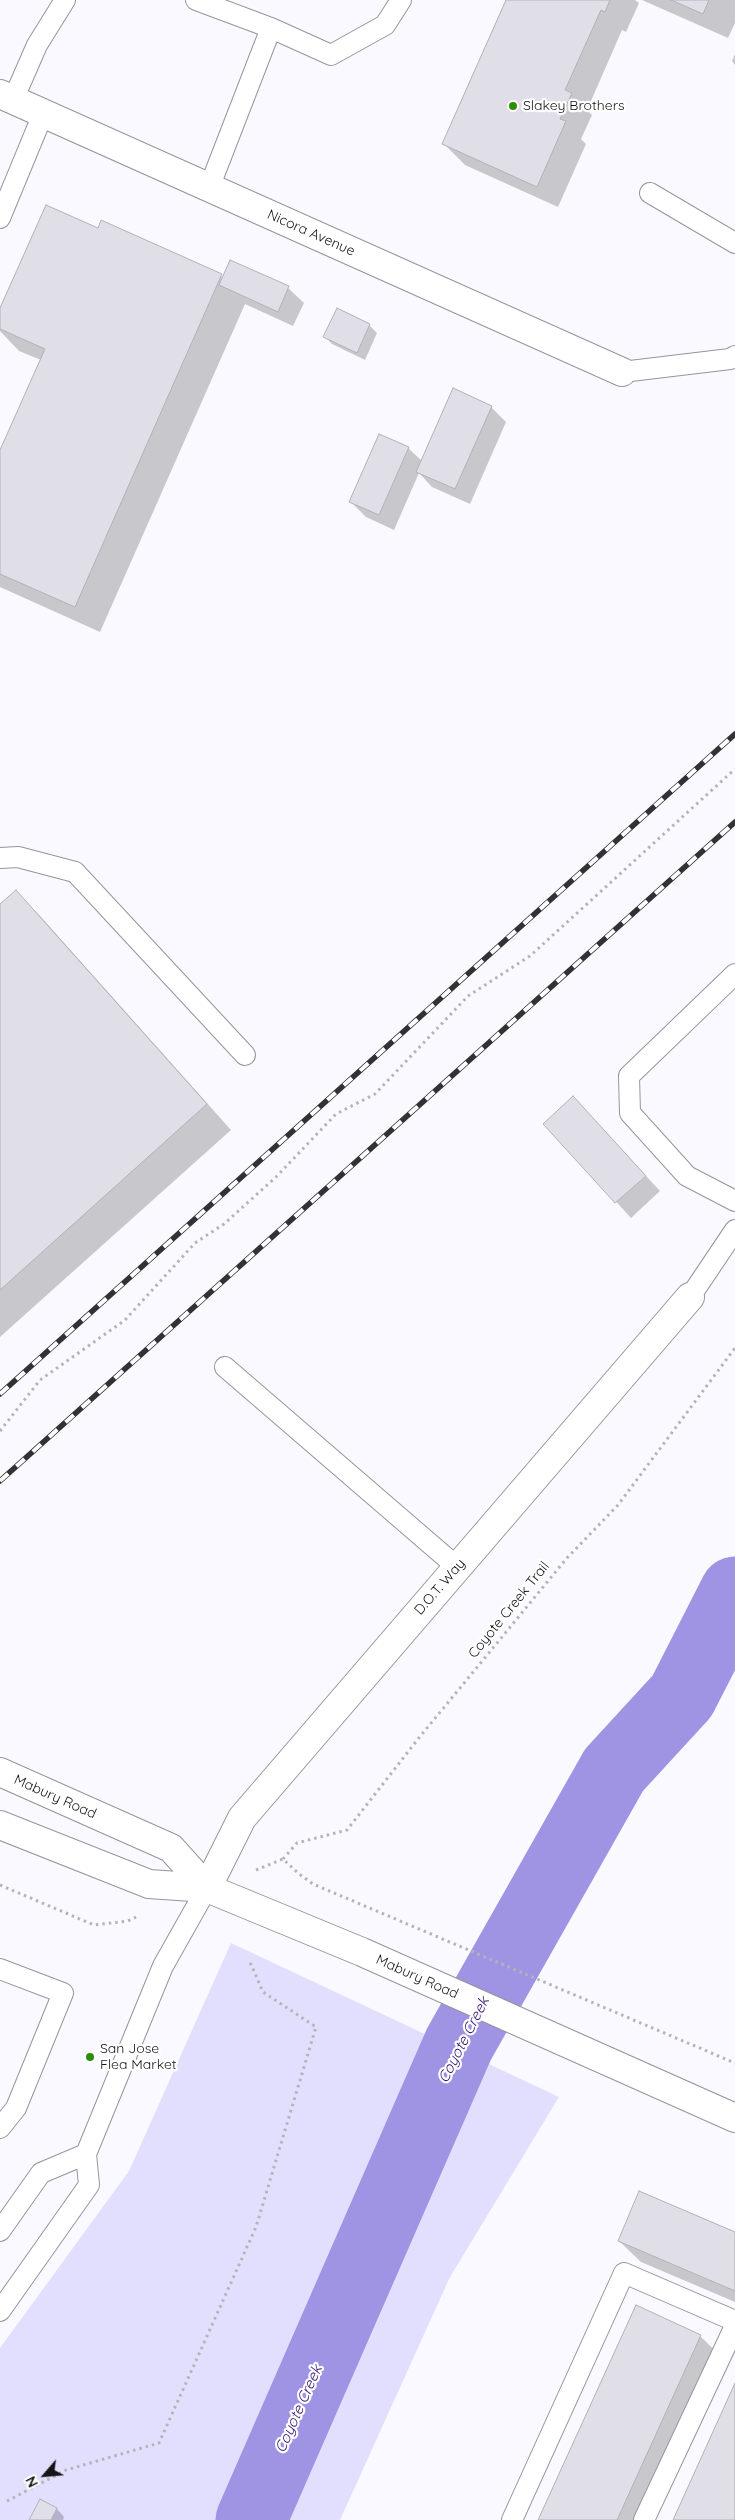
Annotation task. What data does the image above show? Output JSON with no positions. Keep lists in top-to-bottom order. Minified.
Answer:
{"streets":{"street":["Nicora Avenue","D.O.T. Way","Mabury Road"],"path":["Coyote Creek Trail"]},"crossings":[["D.O.T. Way","Mabury Road"]],"water":["Coyote Creek"],"places":["Slakey Brothers","San Jose Flea Market"],"north":"bottom left"}
